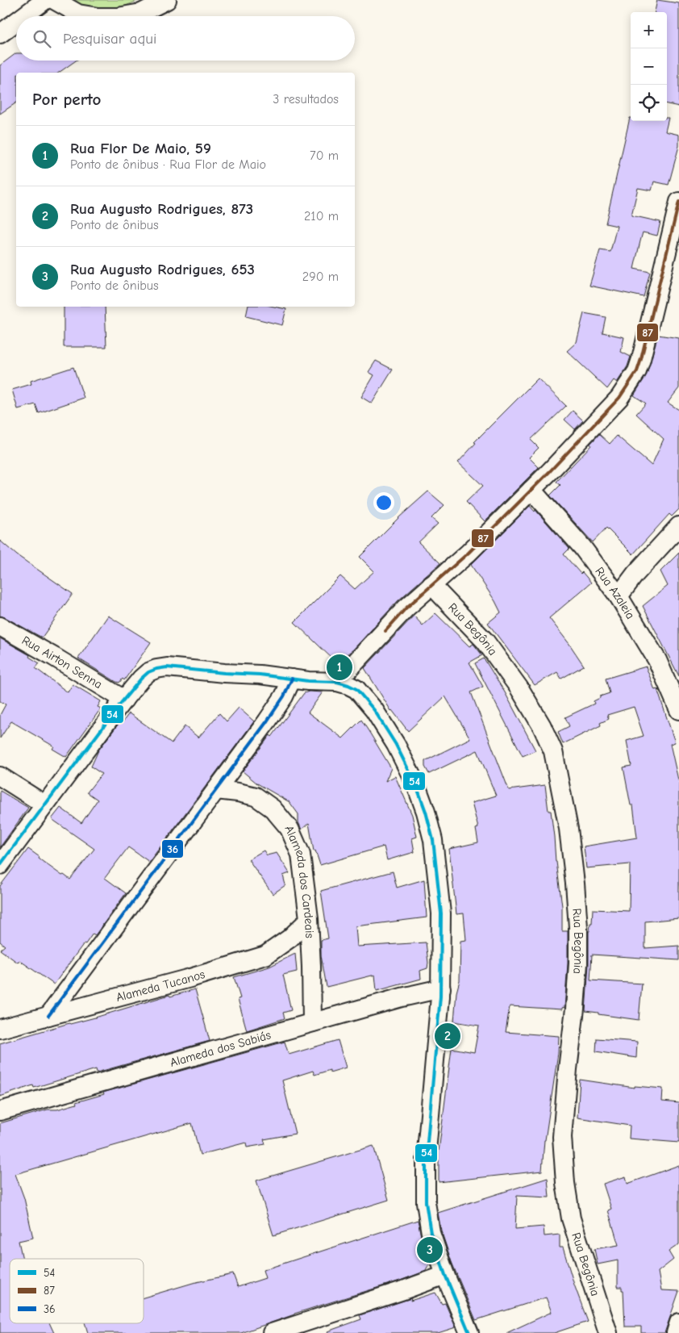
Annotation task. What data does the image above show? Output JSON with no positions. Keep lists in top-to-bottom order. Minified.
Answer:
{"streets":{"street":["Rua Azaleia","Rua Begônia","Rua Airton Senna","Alameda dos Cardeais","Alameda Tucanos","Alameda dos Sabiás"]},"crossings":[["Alameda dos Cardeais","Alameda Tucanos"],["Alameda dos Cardeais","Alameda dos Sabiás"]],"lines":["transit line 87","transit line 54","transit line 36"],"legend":["54","87","36"],"page":{"map_buttons":["+","−"],"search":"Pesquisar aqui","heading":["Por perto","3 resultados"],"list":[{"mark":"1","name":"Rua Flor De Maio, 59","note":"Ponto de ônibus · Rua Flor de Maio","value":"70 m"},{"mark":"2","name":"Rua Augusto Rodrigues, 873","note":"Ponto de ônibus","value":"210 m"},{"mark":"3","name":"Rua Augusto Rodrigues, 653","note":"Ponto de ônibus","value":"290 m"}],"pins":["1","2","3"]}}
